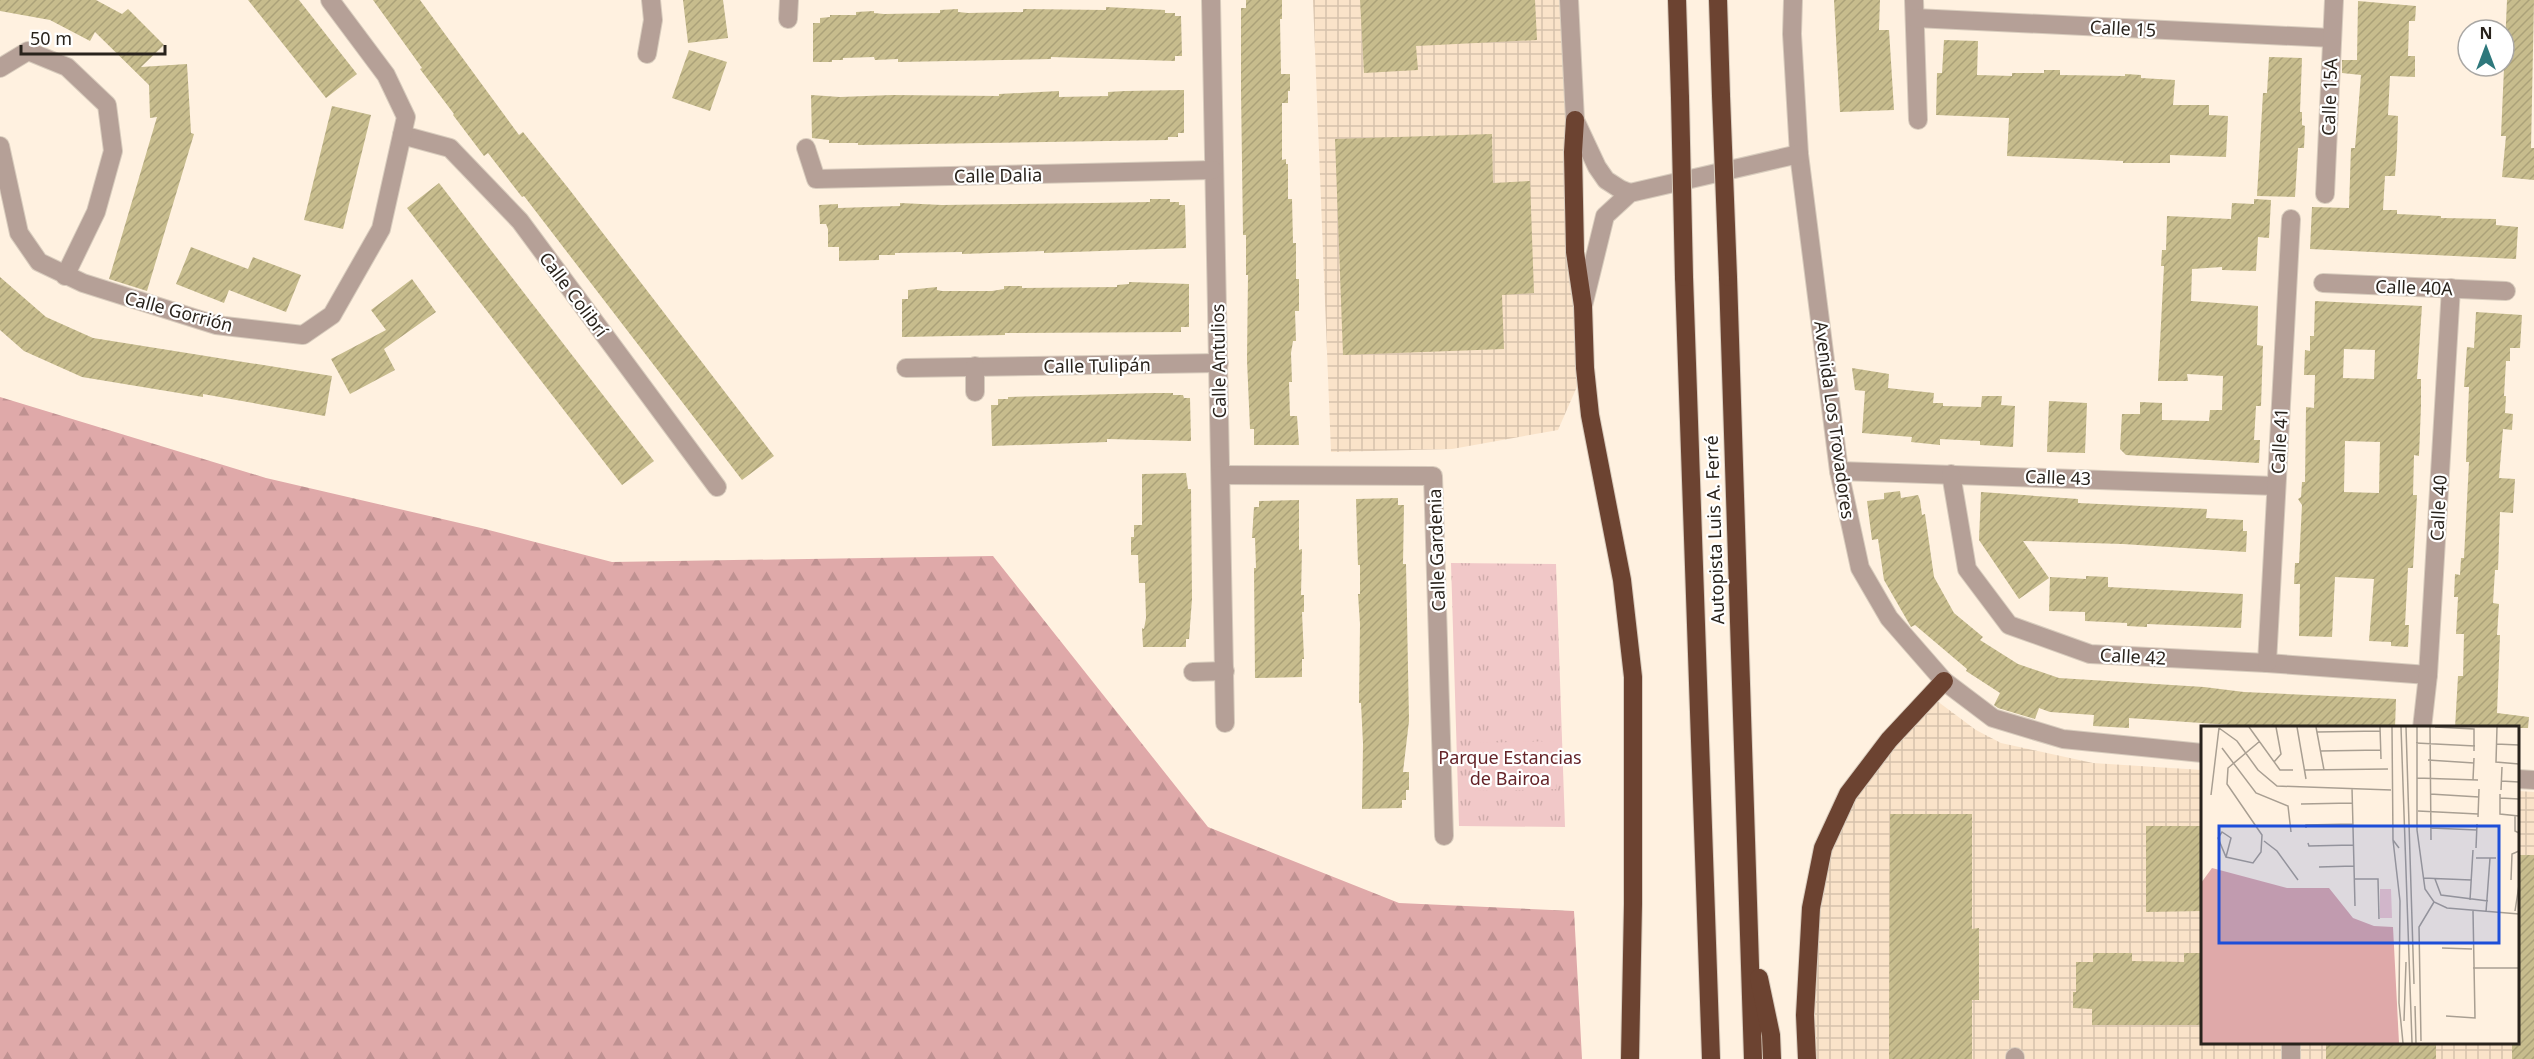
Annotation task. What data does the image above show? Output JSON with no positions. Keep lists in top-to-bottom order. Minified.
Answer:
{"streets":{"highway":["Autopista Luis A. Ferré"],"street":["Calle 15","Calle 15A","Calle Dalia","Calle 40A","Calle Colibrí","Calle Gorrión","Calle Antulios","Calle Tulipán","Avenida Los Trovadores","Calle 41","Calle 43","Calle 40","Calle Gardenia","Calle 42"]},"crossings":[["Calle 15","Calle 15A"],["Calle Dalia","Calle Antulios"],["Calle 40A","Calle 40"],["Calle Colibrí","Calle Gorrión"],["Calle Antulios","Calle Tulipán"],["Calle Antulios","Calle Gardenia"],["Avenida Los Trovadores","Calle 43"],["Calle 41","Calle 43"],["Calle 41","Calle 42"],["Calle 43","Calle 42"],["Calle 40","Calle 42"]],"parks":["Parque Estancias de Bairoa"],"scale_bar":"50 m","north":"top"}
